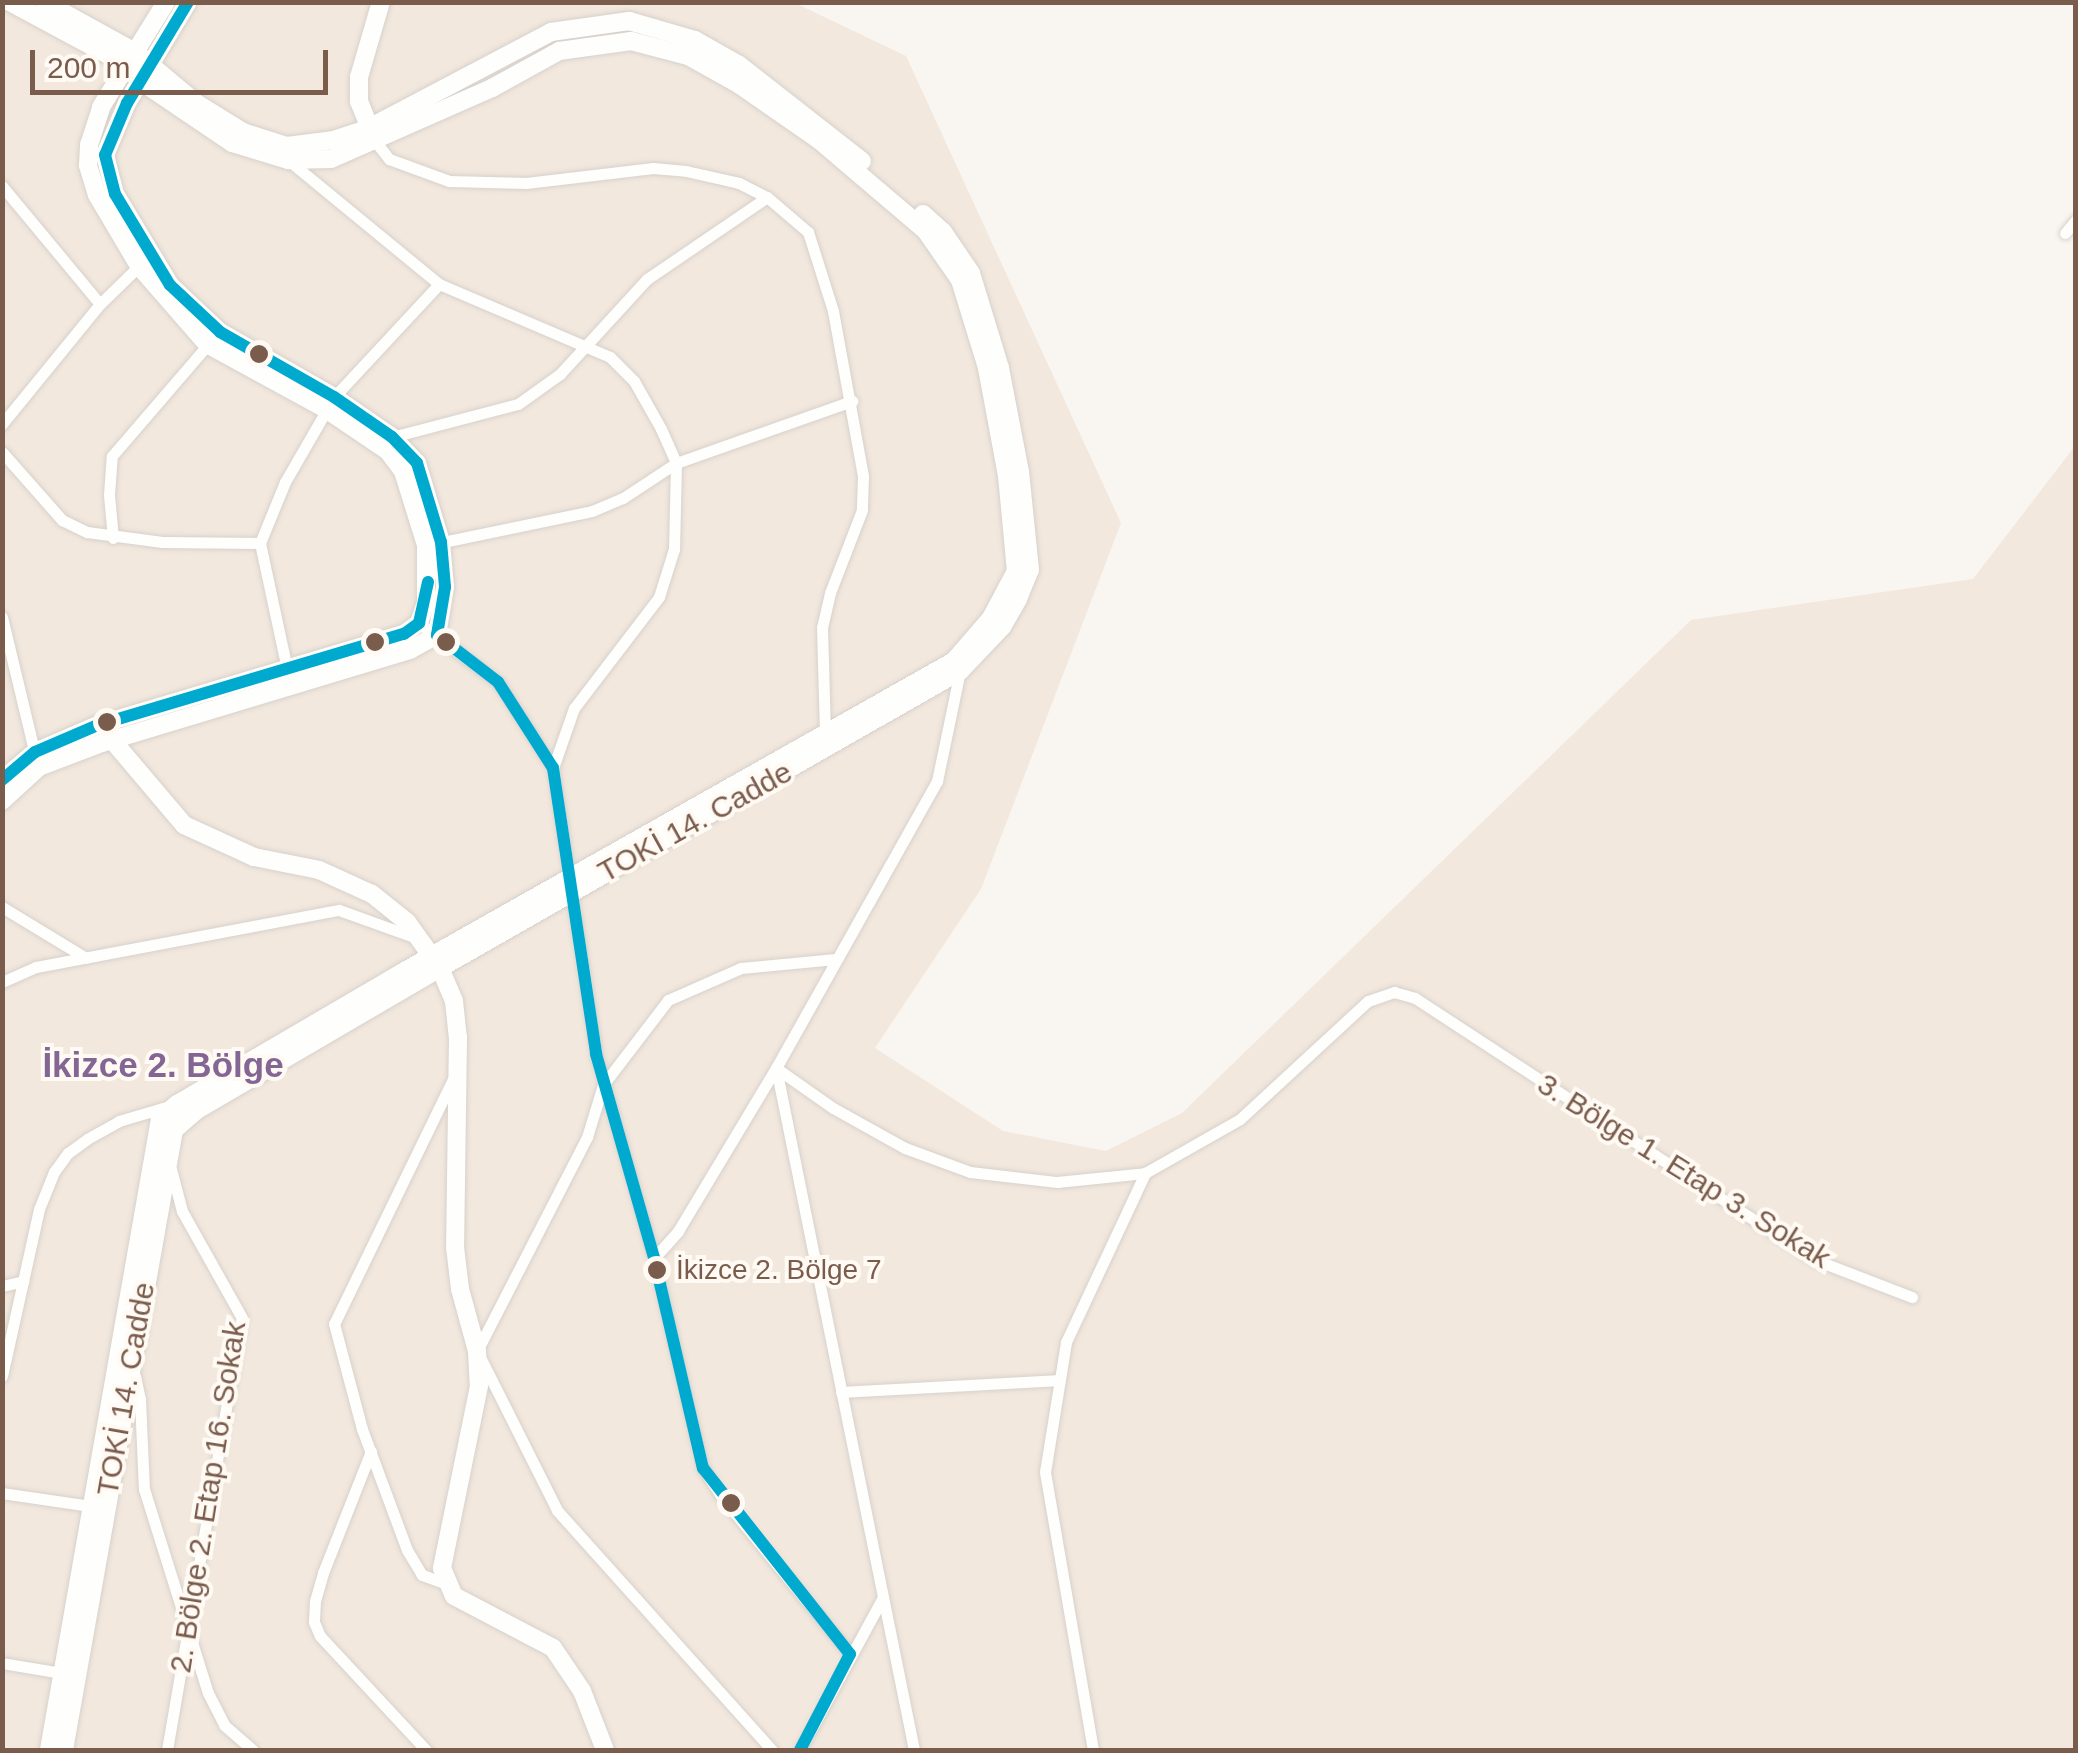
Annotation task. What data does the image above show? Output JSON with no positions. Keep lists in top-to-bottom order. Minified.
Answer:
{"streets":{"main road":["TOKİ 14. Cadde"],"street":["3. Bölge 1. Etap 3. Sokak","2. Bölge 2. Etap 16. Sokak"]},"crossings":[["TOKİ 14. Cadde","2. Bölge 2. Etap 16. Sokak"]],"districts":["İkizce 2. Bölge"],"places":["İkizce 2. Bölge 7"],"scale_bar":"200 m"}
